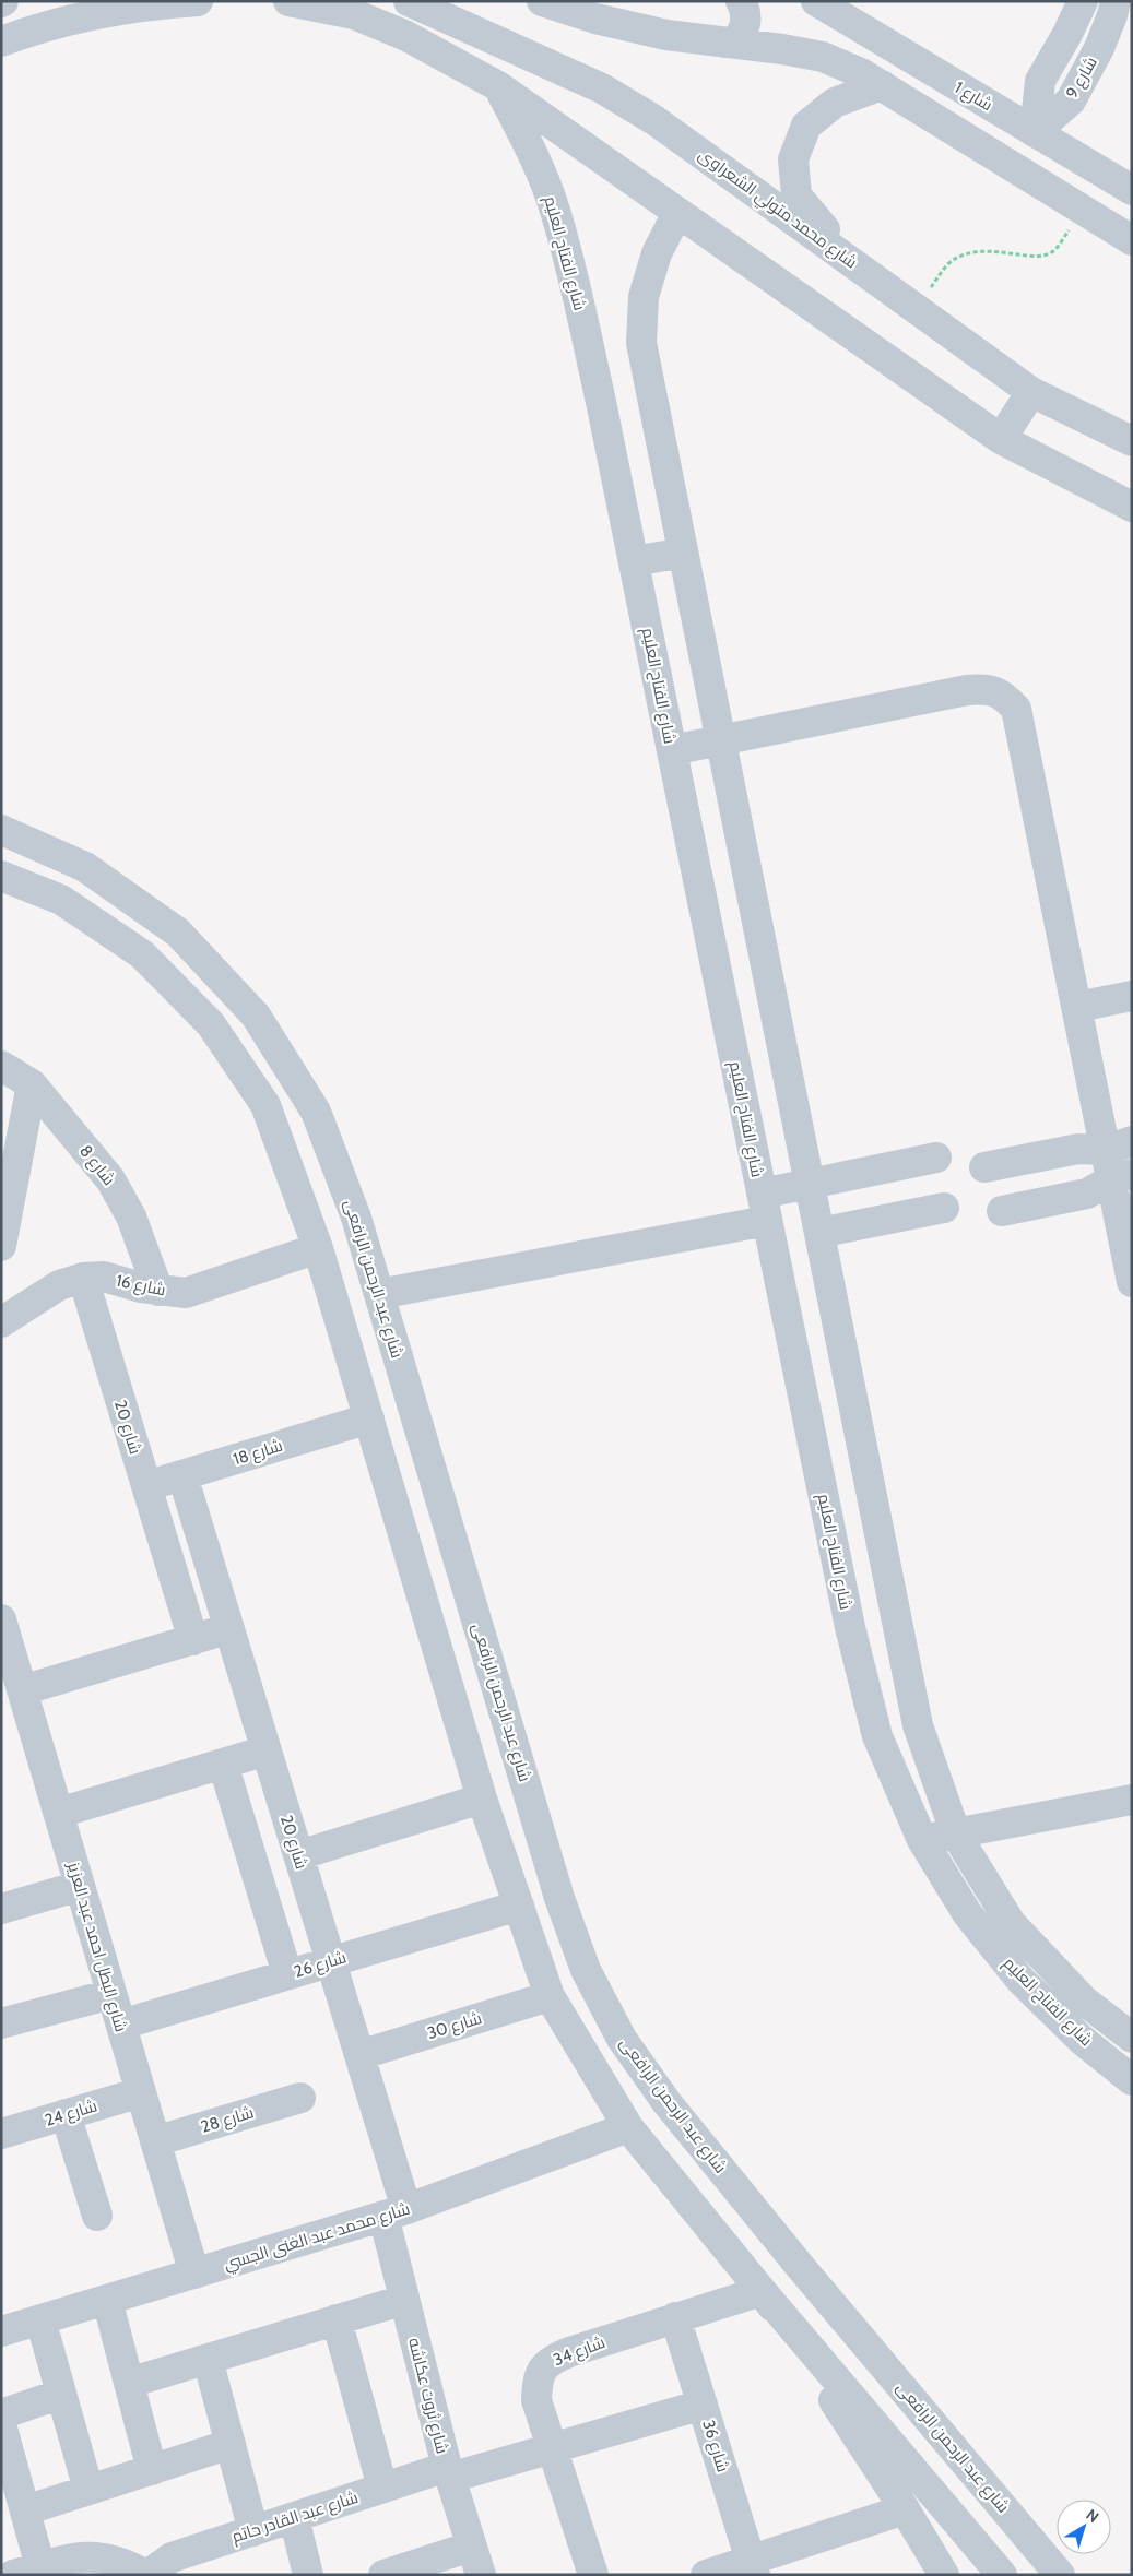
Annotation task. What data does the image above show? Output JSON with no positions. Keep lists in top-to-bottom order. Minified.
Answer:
{"streets":{"street":["شارع 9","شارع 1","شارع محمد متولي الشعراوى","شارع الفتاح العليم","شارع 8","شارع عبد الرحمن الرافعى","شارع 16","شارع 20","شارع 18","شارع البطل احمد عبد العزيز","شارع 26","شارع 30","شارع 24","شارع 28","شارع محمد عبد الغنى الجسي","شارع 34","شارع ثروت عكاشه","شارع 36","شارع عبد القادر حاتم"]},"crossings":[["شارع 9","شارع 1"],["شارع 8","شارع 16"],["شارع عبد الرحمن الرافعى","شارع 26"],["شارع 16","شارع 20"],["شارع 20","شارع 18"],["شارع 20","شارع 26"],["شارع 20","شارع 30"],["شارع 20","شارع محمد عبد الغنى الجسي"],["شارع 20","شارع ثروت عكاشه"],["شارع البطل احمد عبد العزيز","شارع 26"],["شارع البطل احمد عبد العزيز","شارع 24"],["شارع البطل احمد عبد العزيز","شارع 28"],["شارع البطل احمد عبد العزيز","شارع محمد عبد الغنى الجسي"],["شارع محمد عبد الغنى الجسي","شارع ثروت عكاشه"],["شارع 34","شارع 36"],["شارع 34","شارع عبد القادر حاتم"],["شارع ثروت عكاشه","شارع عبد القادر حاتم"],["شارع 36","شارع عبد القادر حاتم"]],"north":"top right"}
